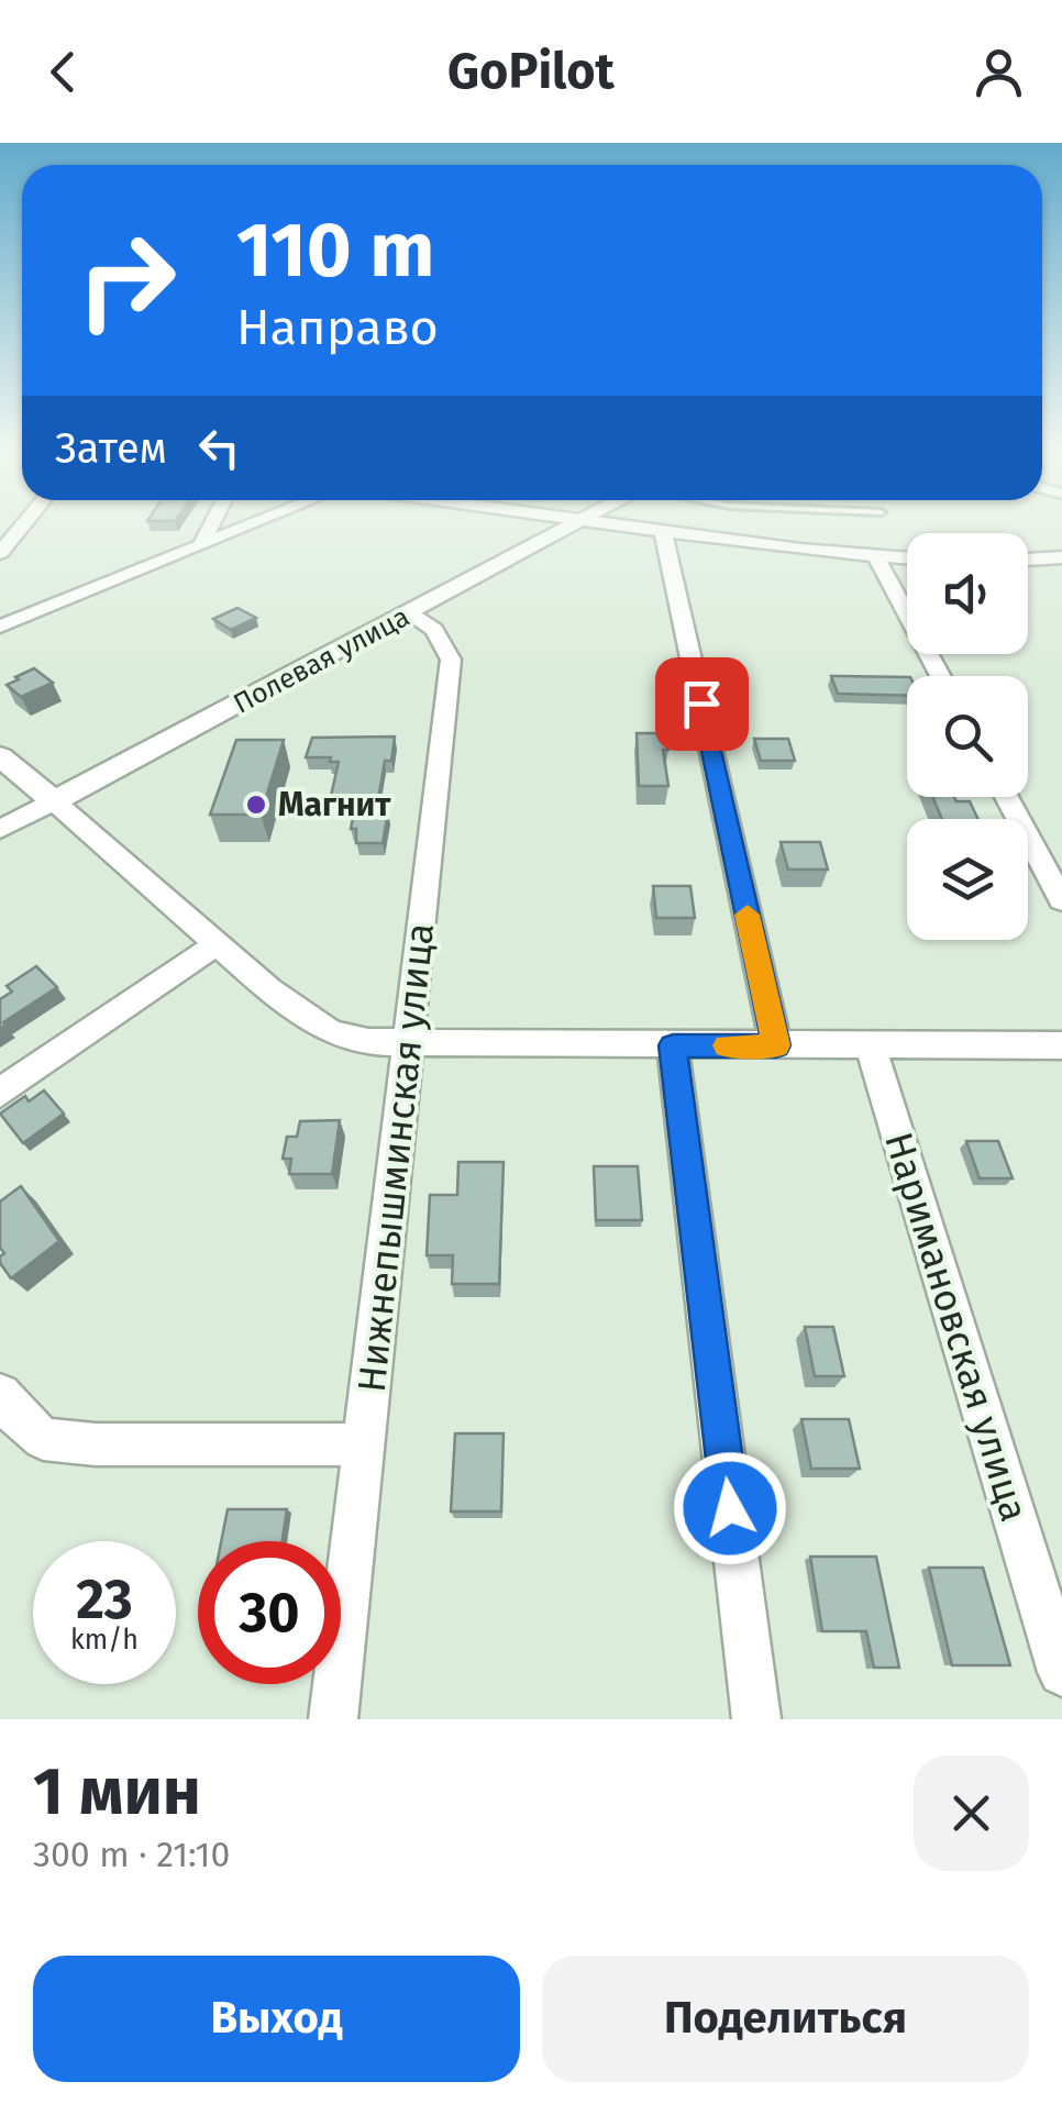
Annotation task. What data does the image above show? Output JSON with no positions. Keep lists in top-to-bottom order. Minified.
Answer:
{"streets":{"street":["Полевая улица","Нижнепышминская улица","Наримановская улица"]},"crossings":[["Полевая улица","Нижнепышминская улица"]],"places":["Магнит"],"page":{"header":"GoPilot","turn":["110 m","Направо"],"then":"Затем","speed":"23 km/h","limit":"30","heading":["1 мин","300 m · 21:10"],"buttons":["Выход","Поделиться"]}}
